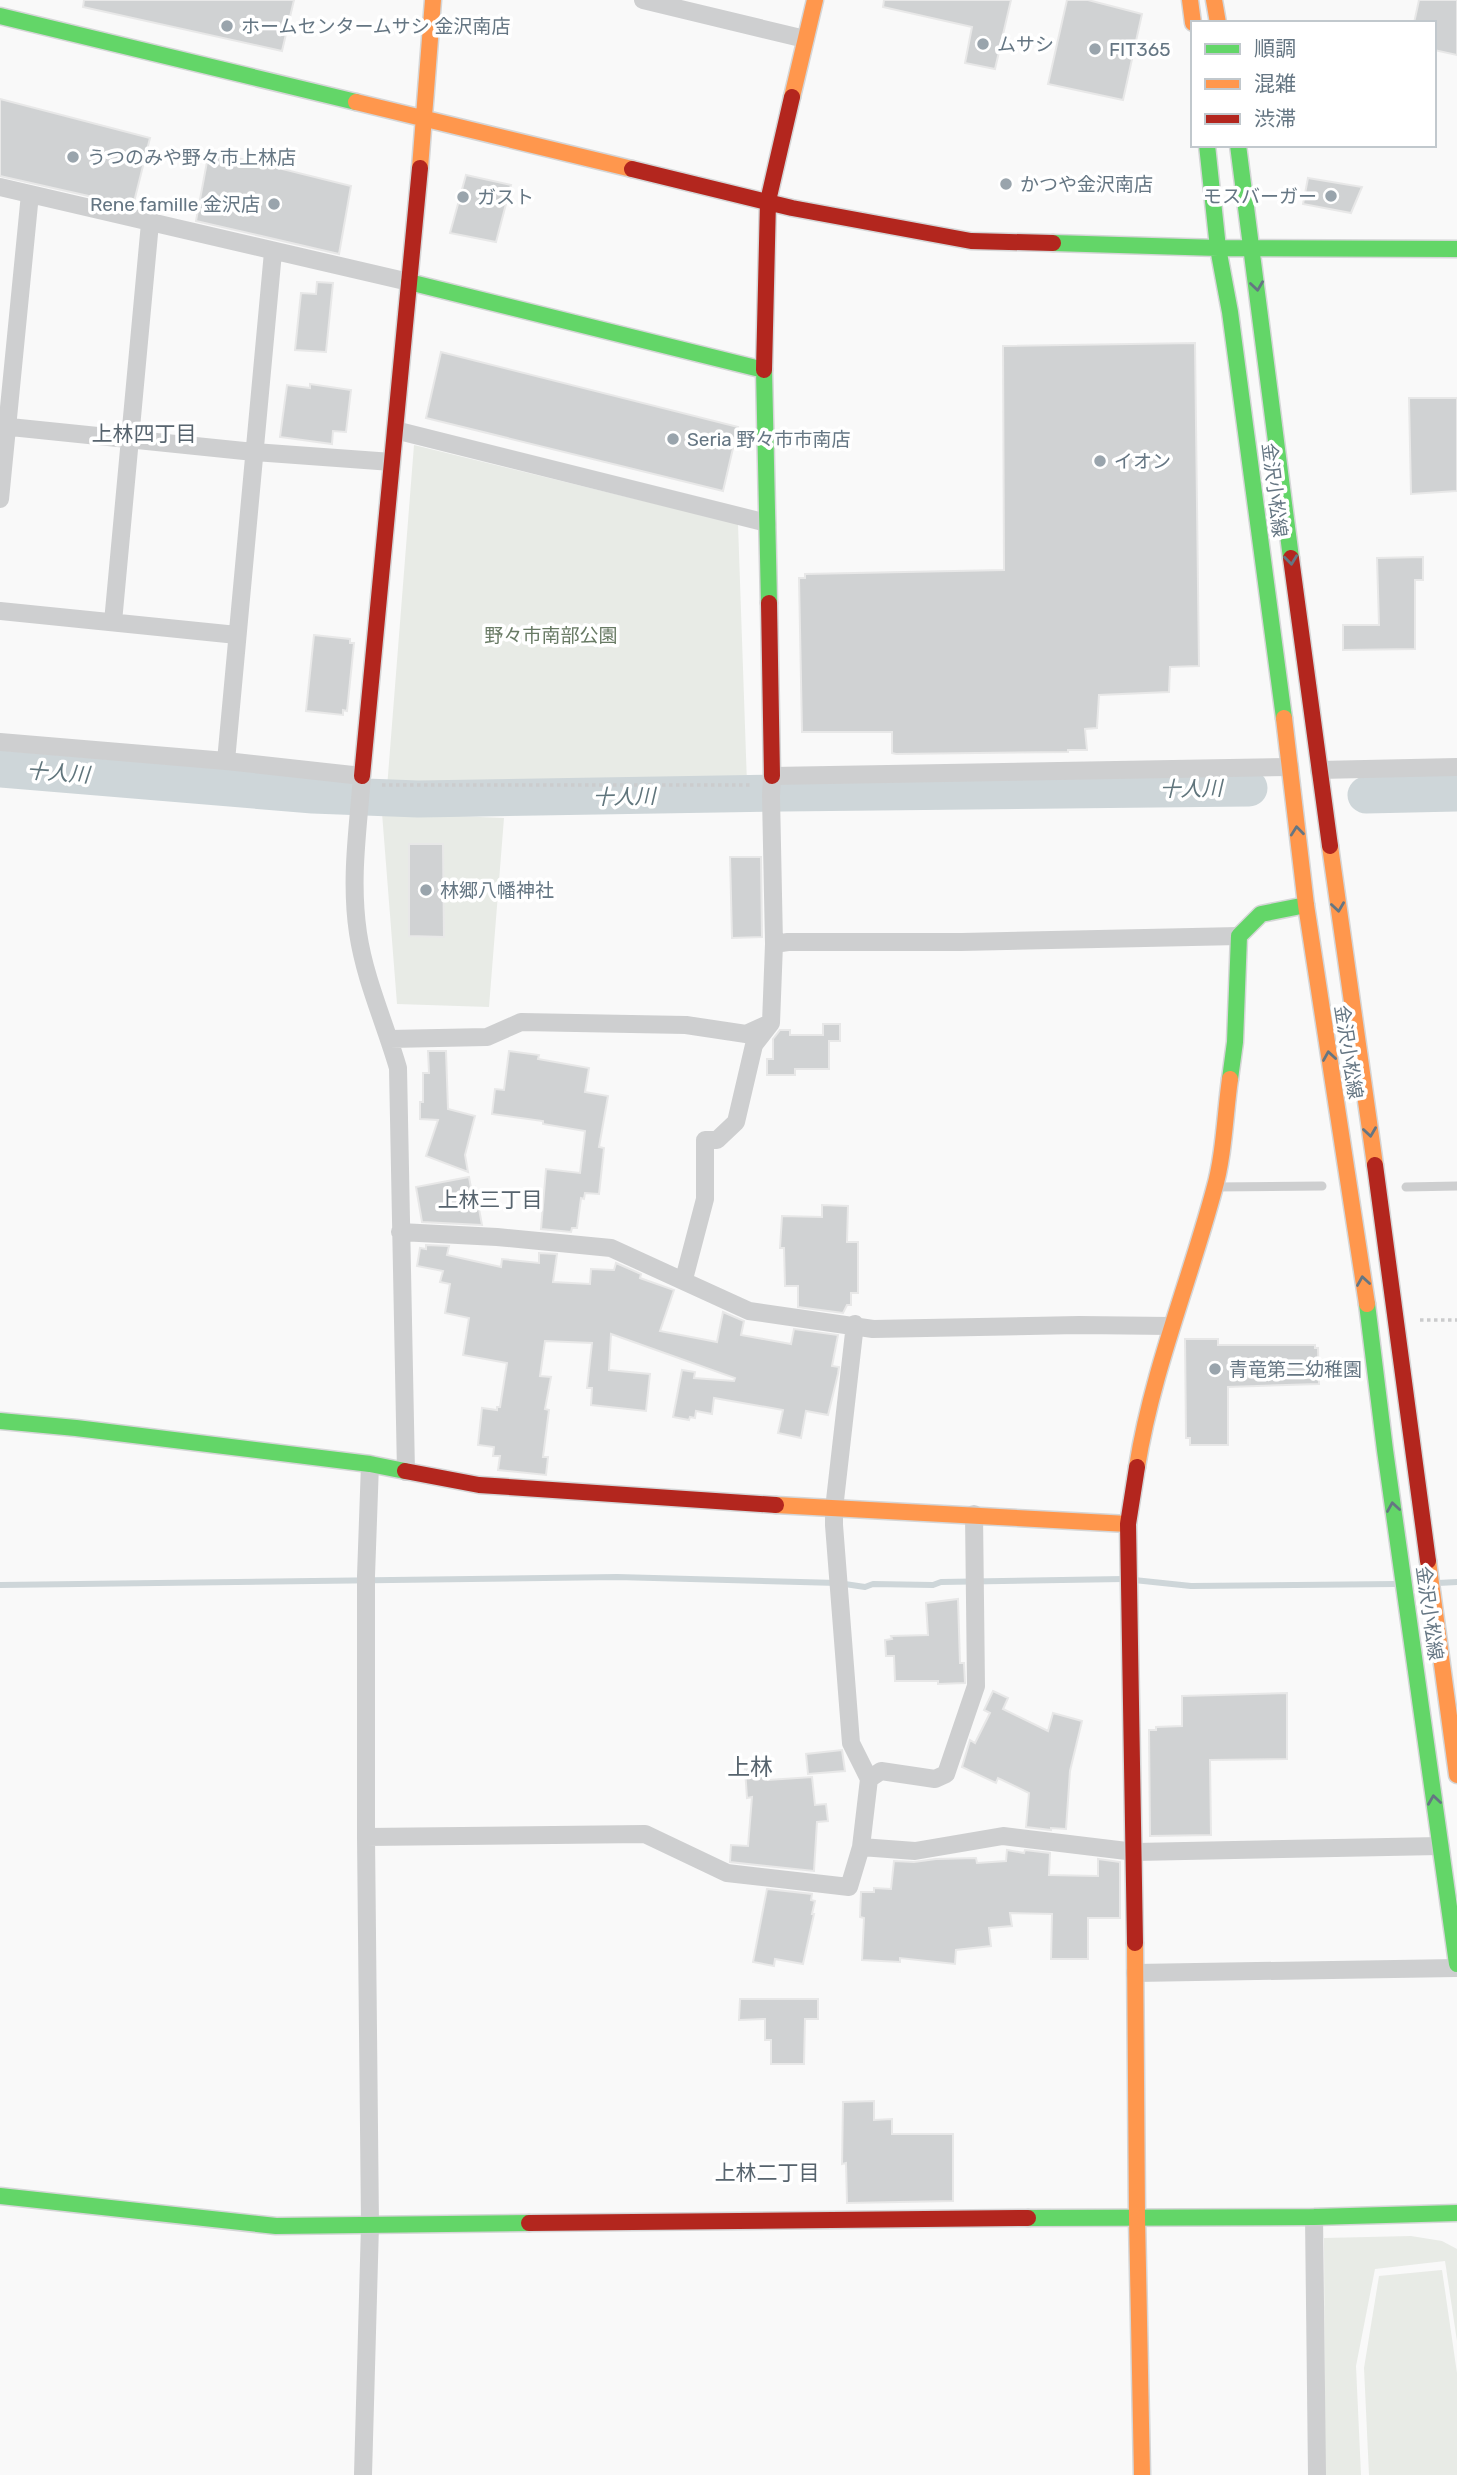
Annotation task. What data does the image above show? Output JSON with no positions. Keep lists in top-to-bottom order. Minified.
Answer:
{"streets":{"street":["金沢小松線"]},"districts":["上林四丁目","上林三丁目","上林","上林二丁目"],"water":["十人川"],"parks":["野々市南部公園"],"places":["ホームセンタームサシ 金沢南店","ムサシ","FIT365","うつのみや野々市上林店","かつや金沢南店","モスバーガー","ガスト","Rene famille 金沢店","Seria 野々市市南店","イオン","林郷八幡神社","青竜第二幼稚園"],"legend":["順調","混雑","渋滞"]}
